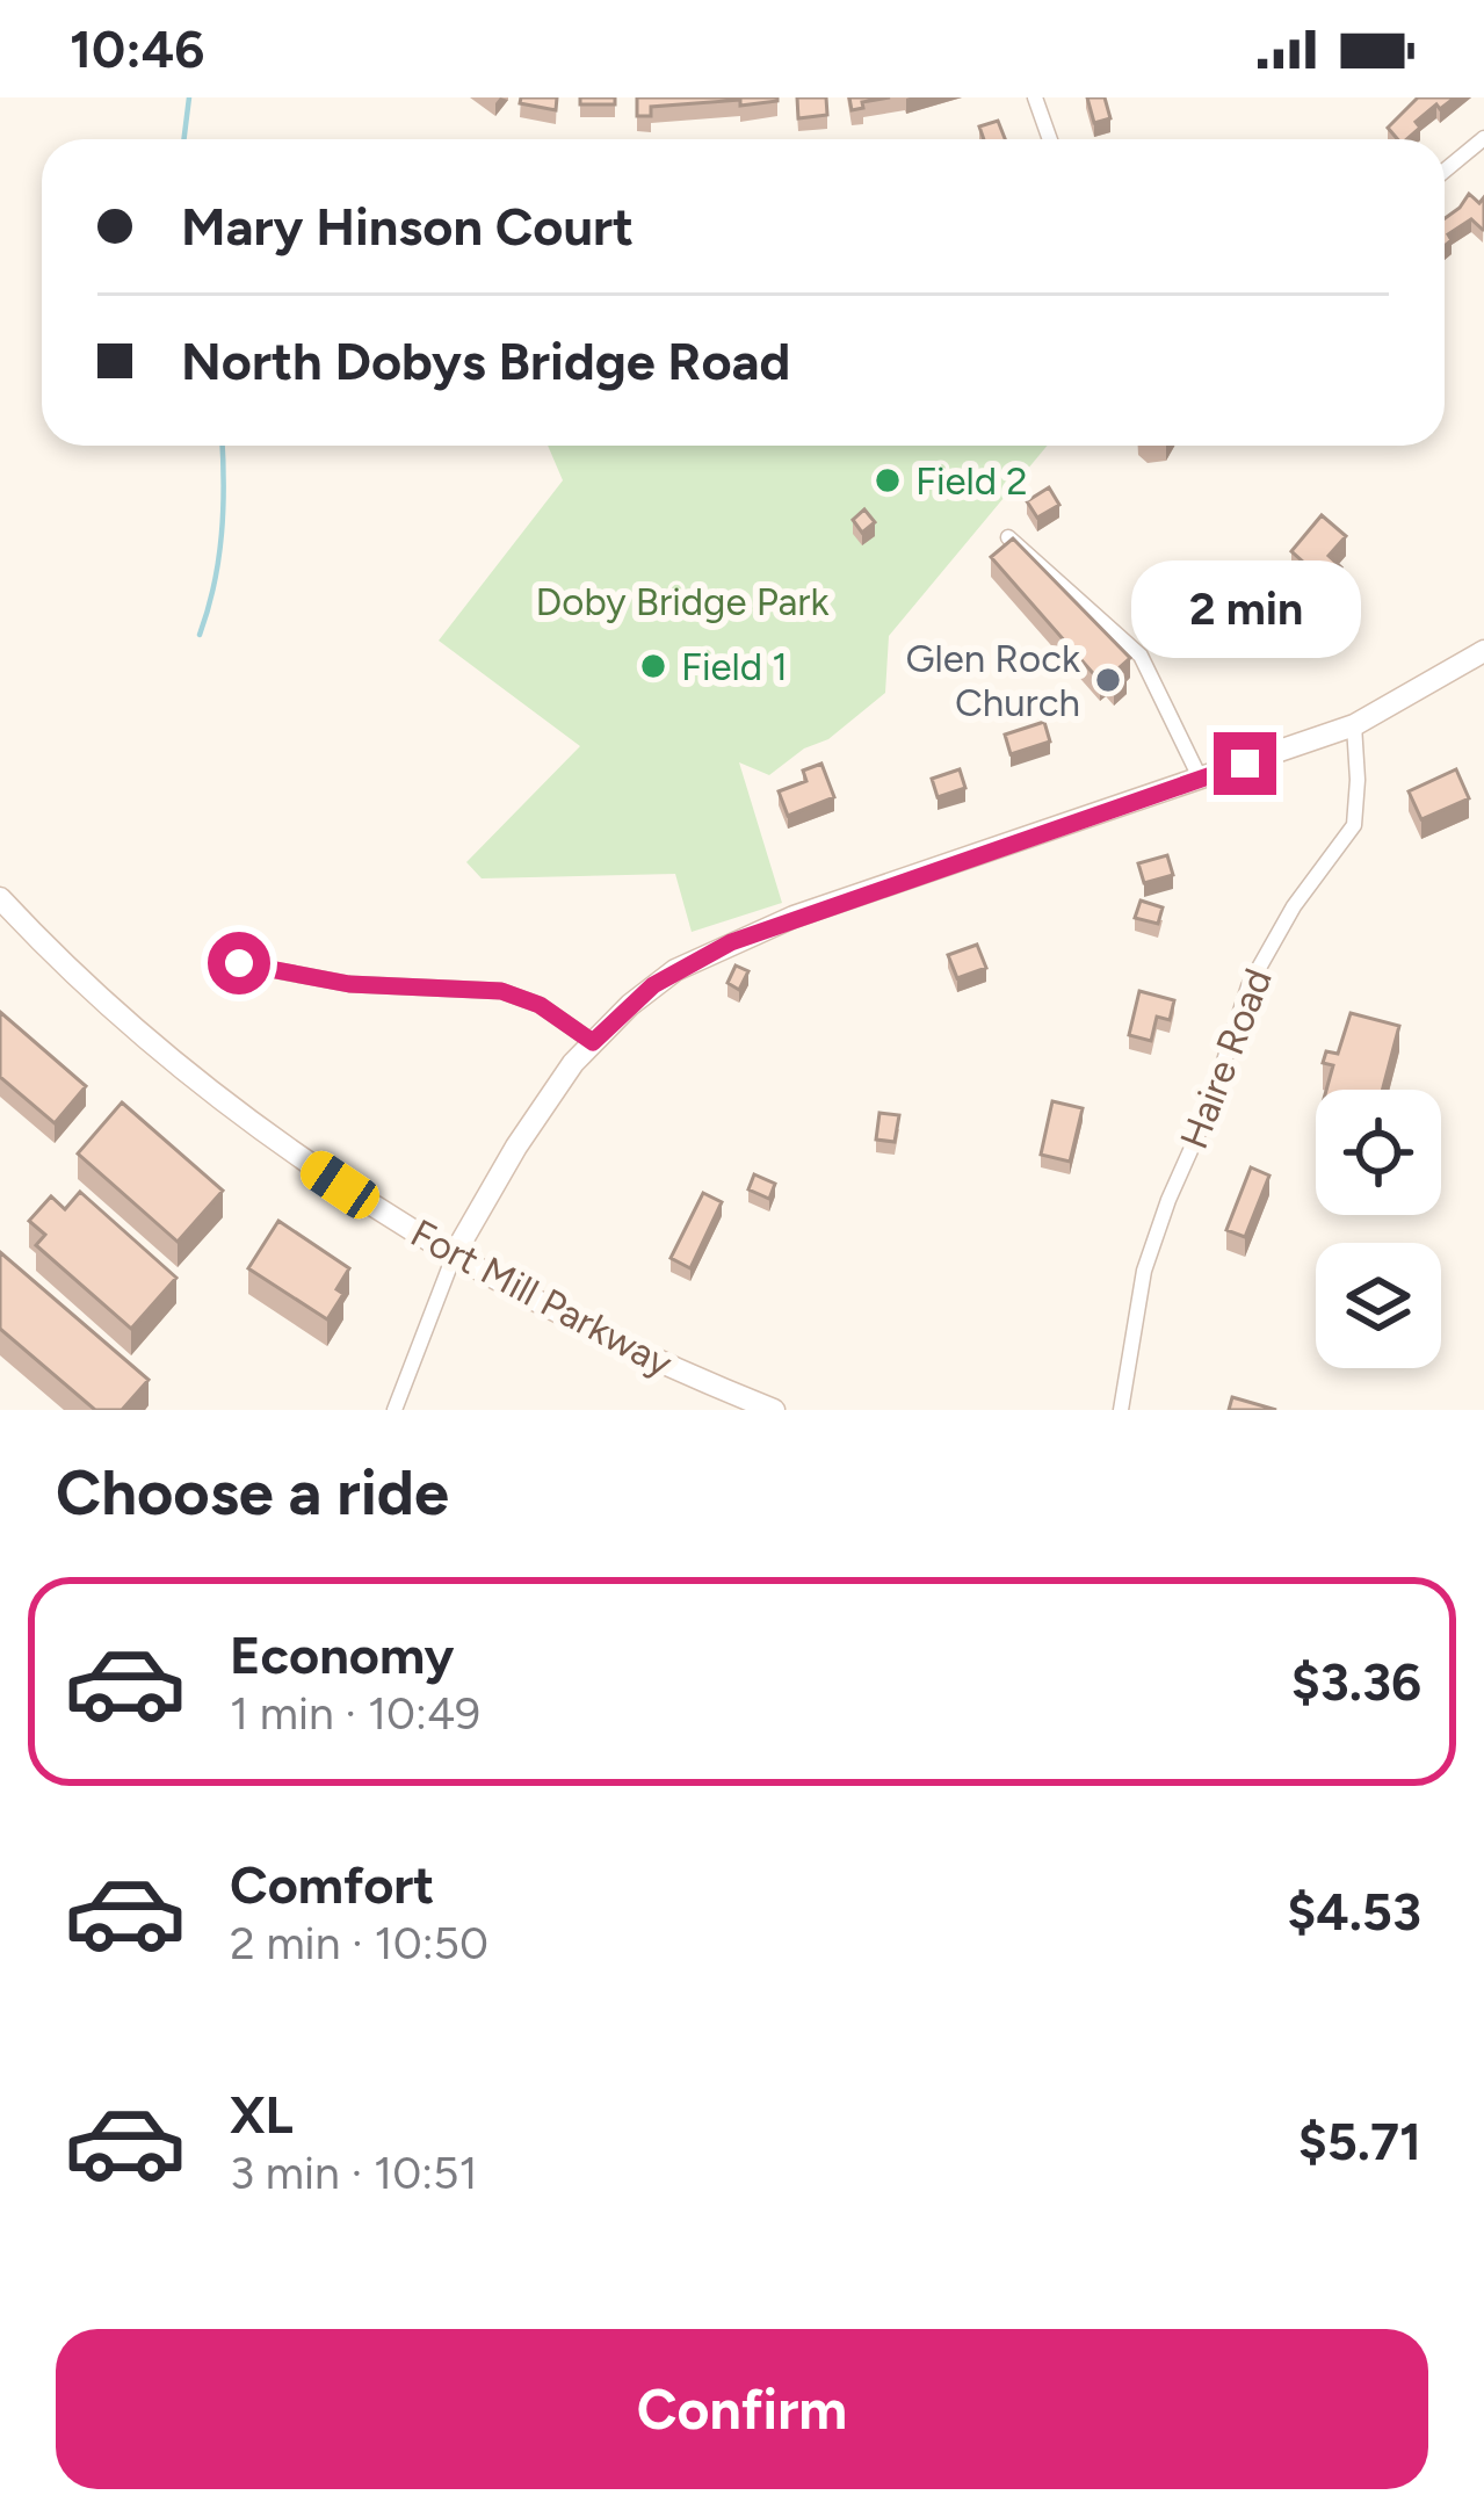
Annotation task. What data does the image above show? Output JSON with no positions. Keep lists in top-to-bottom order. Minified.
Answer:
{"streets":{"street":["Haire Road","Fort Mill Parkway"]},"parks":["Doby Bridge Park"],"places":["Field 2","Field 1","Glen Rock Church"],"page":{"status":"10:46","banner":["Mary Hinson Court","North Dobys Bridge Road"],"bubble":"2 min","heading":"Choose a ride","list":[{"name":"Economy","note":"1 min · 10:49","value":"$3.36"},{"name":"Comfort","note":"2 min · 10:50","value":"$4.53"},{"name":"XL","note":"3 min · 10:51","value":"$5.71"}],"buttons":"Confirm"}}
